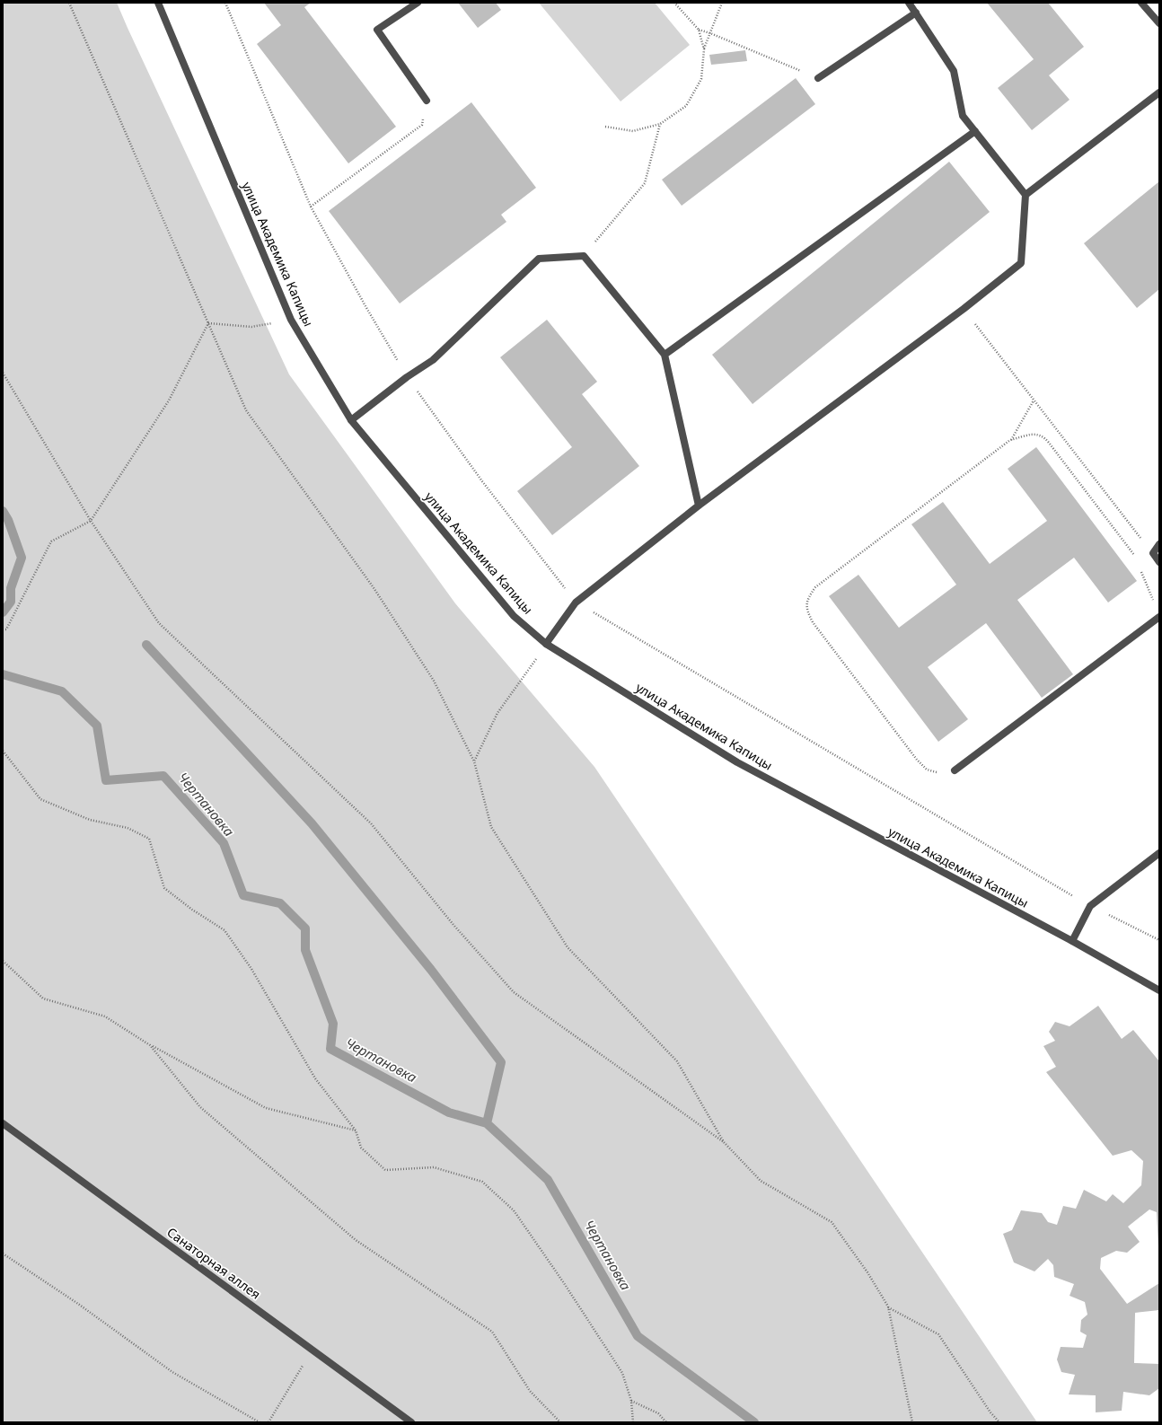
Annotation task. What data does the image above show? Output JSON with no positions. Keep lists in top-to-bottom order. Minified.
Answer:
{"streets":{"street":["улица Академика Капицы","Санаторная аллея"]},"water":["Чертановка"]}
